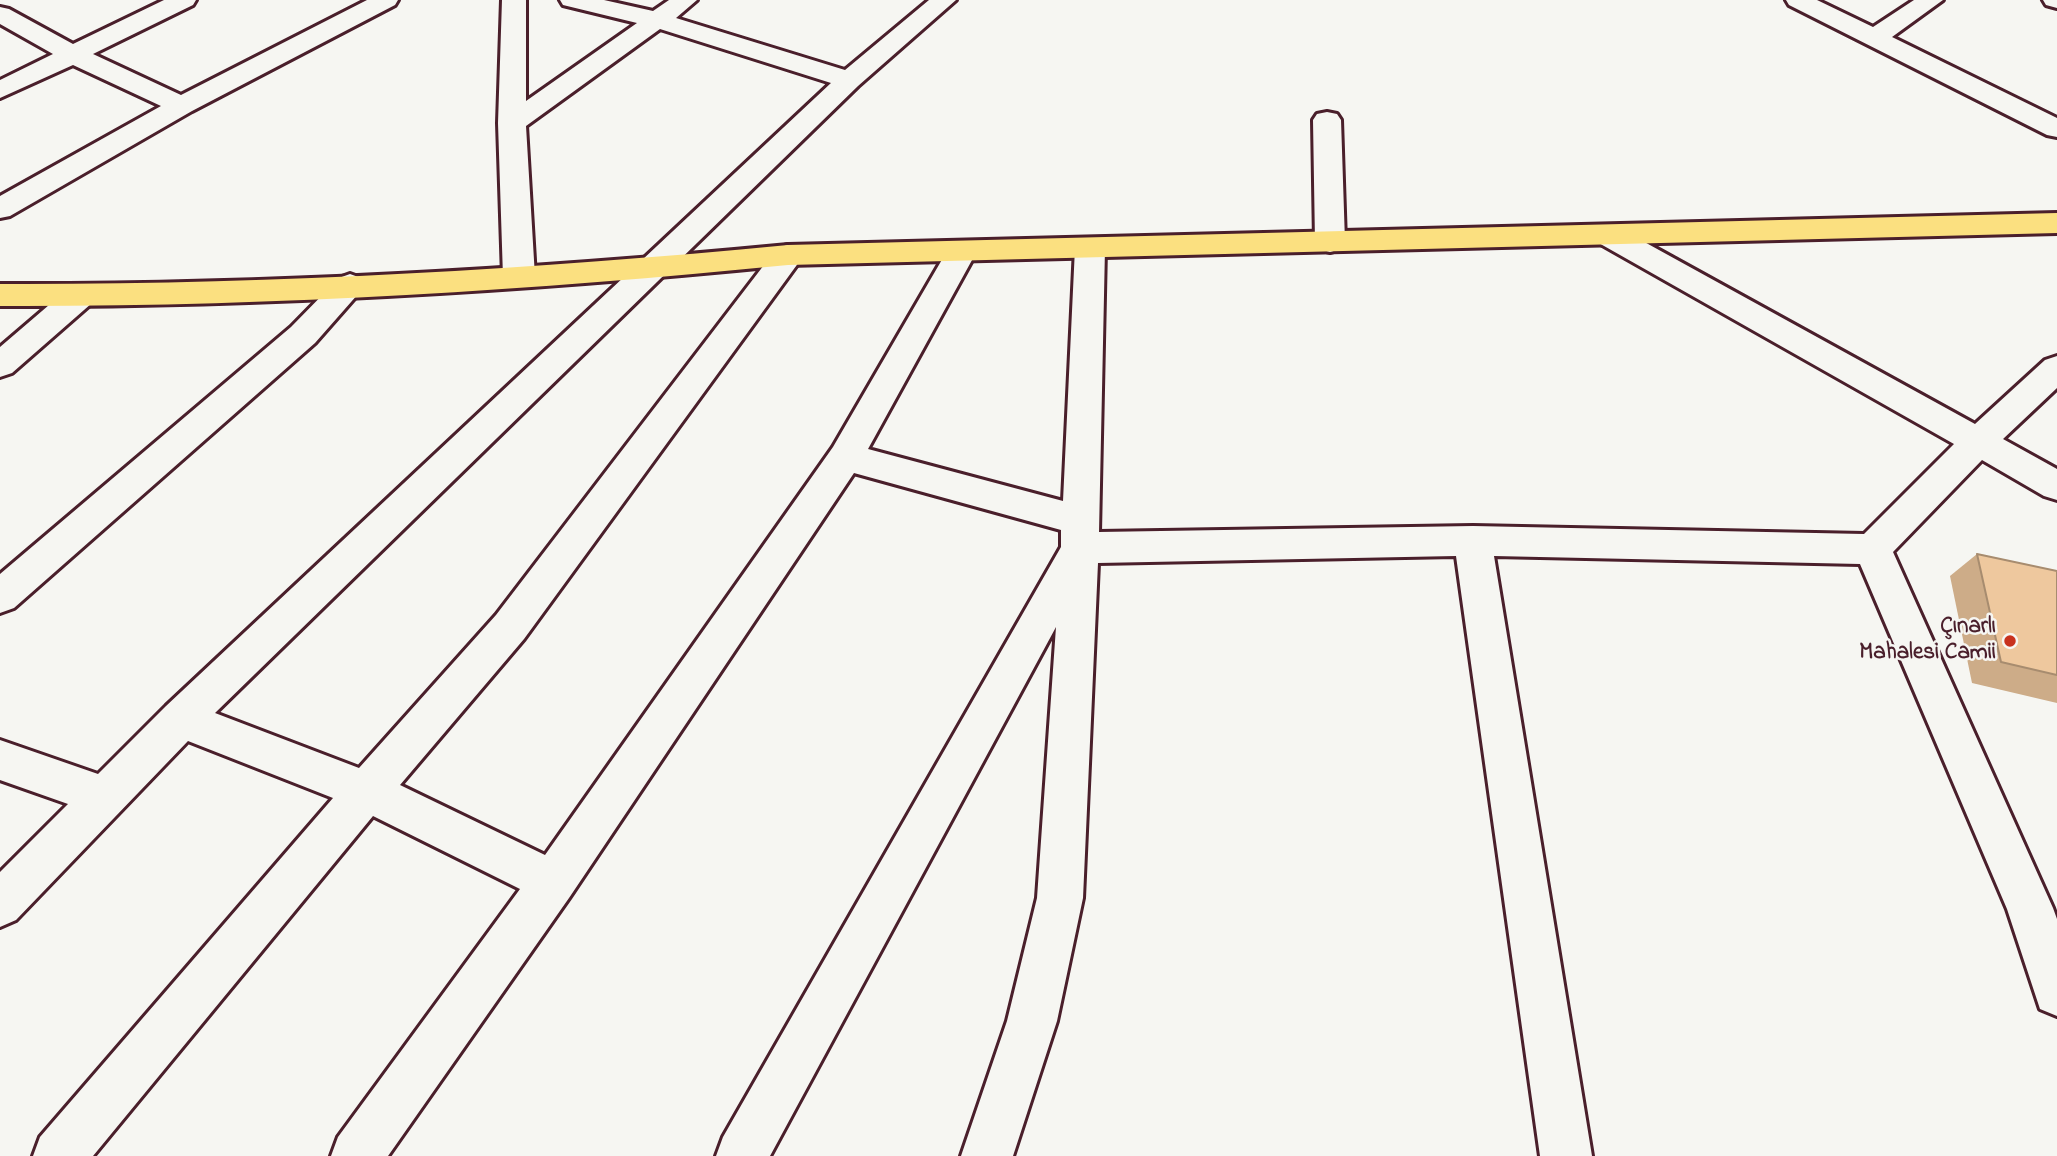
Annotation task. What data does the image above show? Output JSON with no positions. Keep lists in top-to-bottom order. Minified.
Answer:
{"places":["Çınarlı Mahalesi Camii"]}
